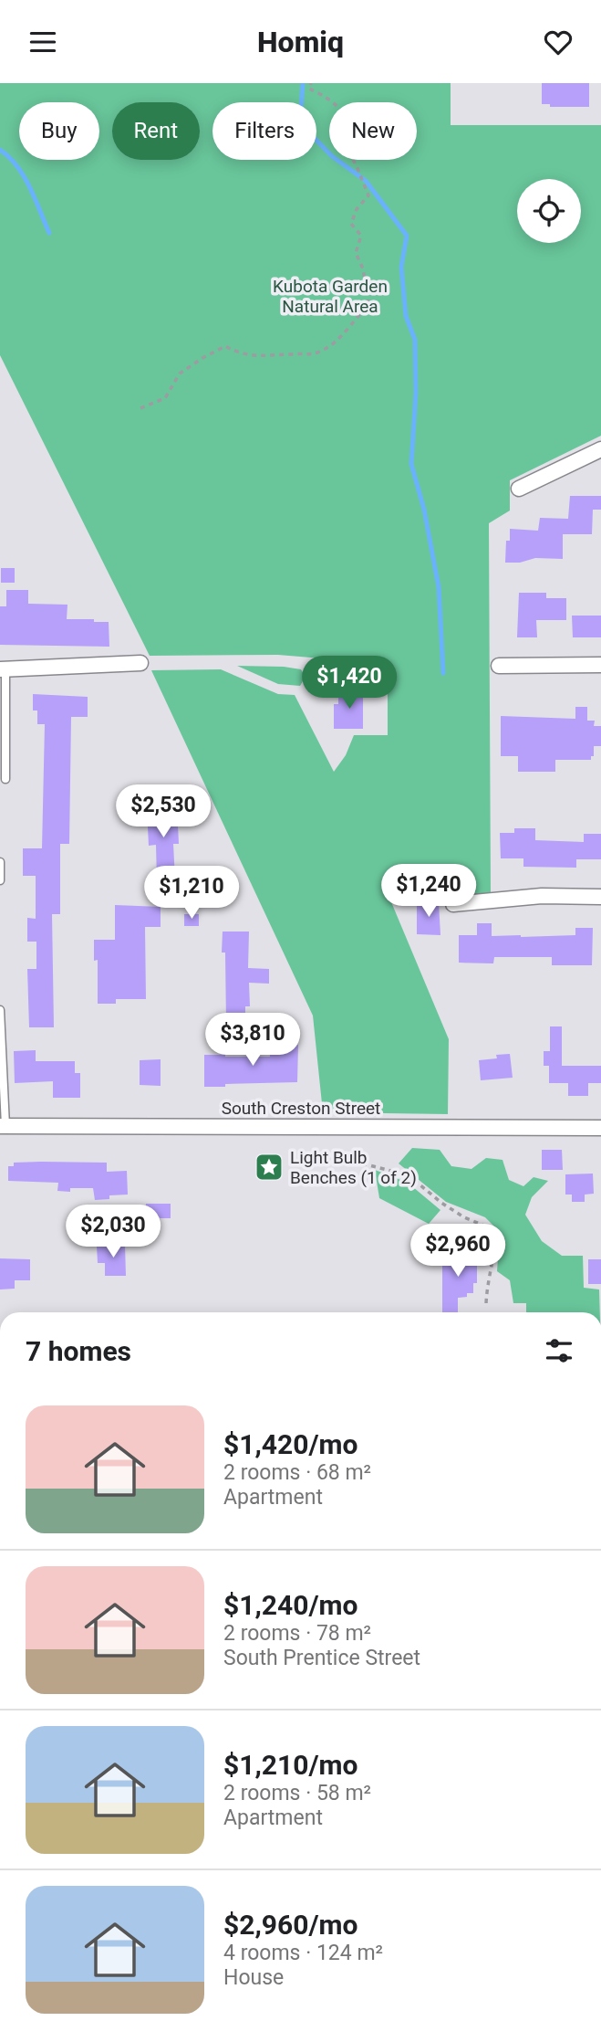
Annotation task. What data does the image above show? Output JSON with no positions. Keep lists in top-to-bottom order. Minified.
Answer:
{"streets":{"street":["South Creston Street"]},"parks":["Kubota Garden Natural Area"],"places":{"place":["Light Bulb Benches (1 of 2)"]},"page":{"header":"Homiq","chip":["Buy","Rent","Filters","New"],"price":["$1,420","$2,530","$1,240","$1,210","$3,810","$2,030","$2,960"],"heading":"7 homes","list":[{"name":"$1,420/mo","note":"2 rooms · 68 m² · Apartment"},{"name":"$1,240/mo","note":"2 rooms · 78 m² · South Prentice Street"},{"name":"$1,210/mo","note":"2 rooms · 58 m² · Apartment"},{"name":"$2,960/mo","note":"4 rooms · 124 m² · House"}]}}
